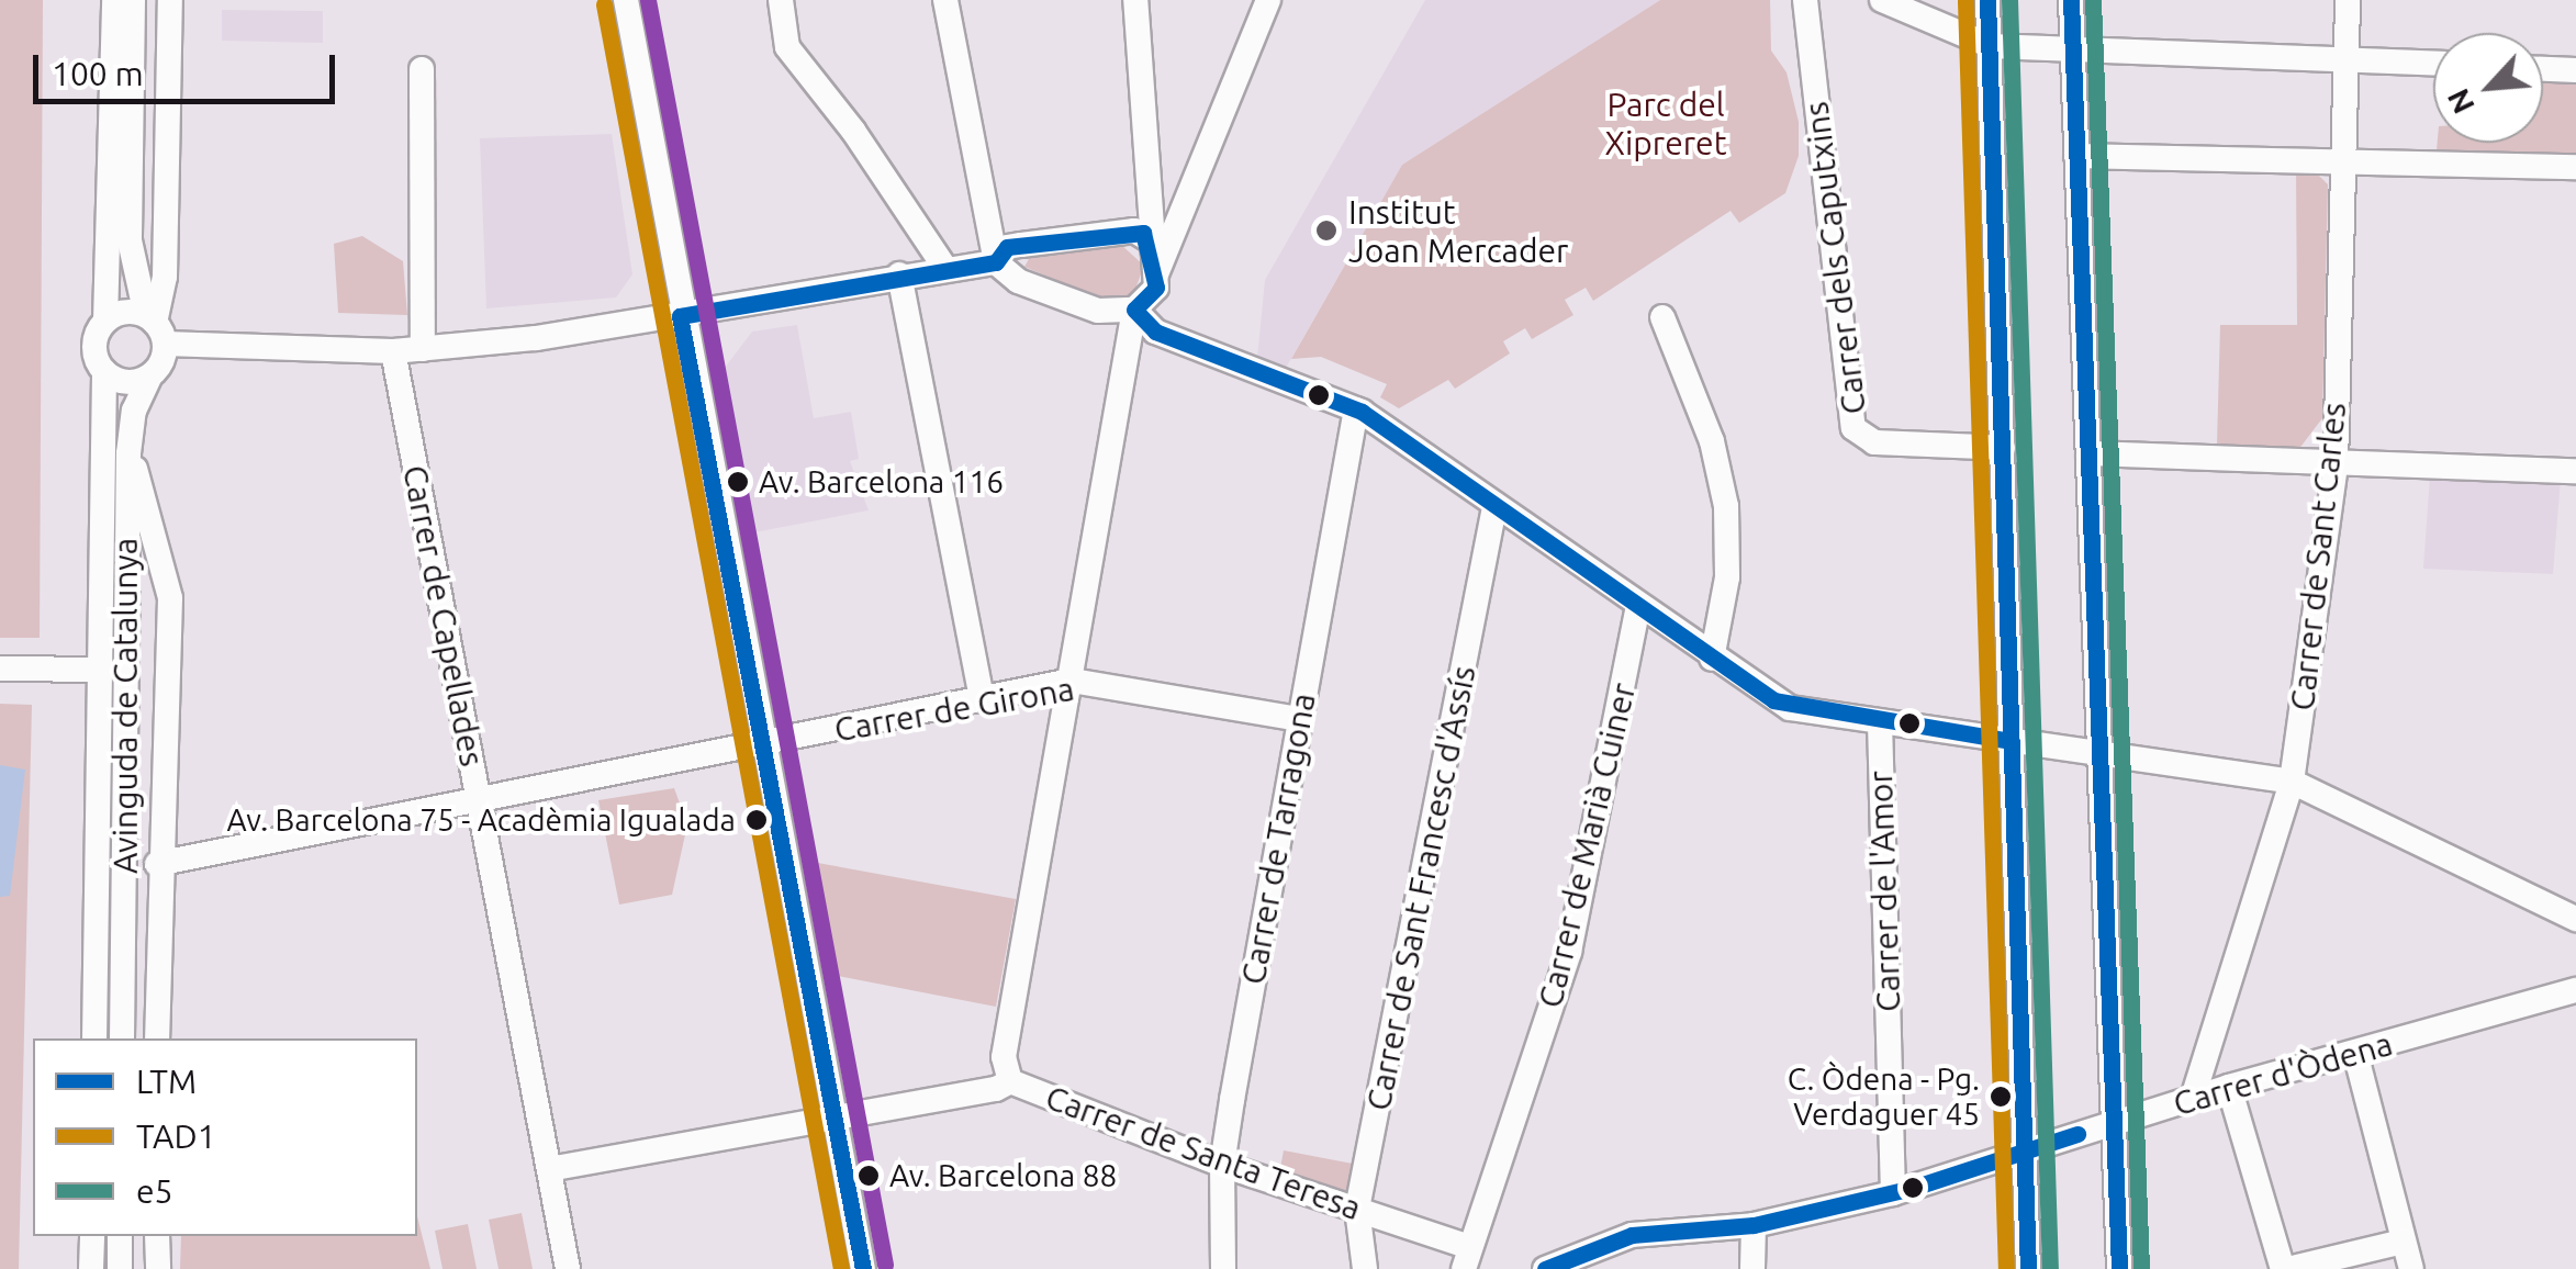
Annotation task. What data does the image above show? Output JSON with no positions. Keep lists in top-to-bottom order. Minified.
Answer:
{"streets":{"street":["Carrer dels Caputxins","Carrer de Sant Carles","Carrer de Capellades","Avinguda de Catalunya","Carrer de Girona","Carrer de Tarragona","Carrer de Marià Cuiner","Carrer de Sant Francesc d'Assís","Carrer de l'Amor","Carrer d'Òdena","Carrer de Santa Teresa"]},"crossings":[["Carrer de Sant Carles","Carrer d'Òdena"],["Carrer de Capellades","Carrer de Girona"],["Carrer de Capellades","Carrer de Santa Teresa"],["Carrer de Girona","Carrer de Tarragona"],["Carrer de Tarragona","Carrer de Santa Teresa"],["Carrer de Marià Cuiner","Carrer de Santa Teresa"],["Carrer de Sant Francesc d'Assís","Carrer de Santa Teresa"],["Carrer de l'Amor","Carrer d'Òdena"]],"parks":["Parc del Xipreret"],"places":["Institut Joan Mercader","Av. Barcelona 116","Av. Barcelona 75 - Acadèmia Igualada","C. Òdena - Pg. Verdaguer 45","Av. Barcelona 88"],"lines":["transit line LTM","transit line e5","transit line TAD1"],"legend":["LTM","TAD1","e5"],"scale_bar":"100 m","north":"bottom left"}
